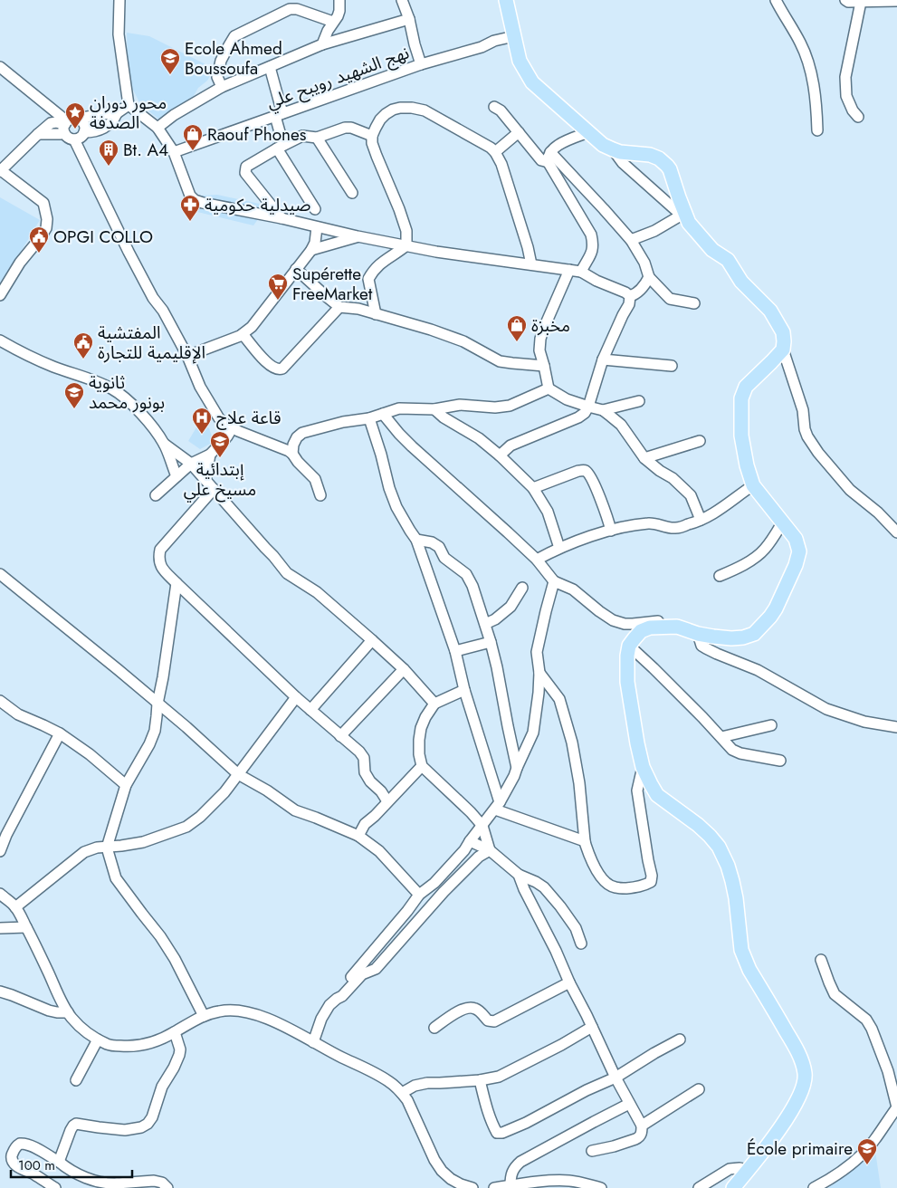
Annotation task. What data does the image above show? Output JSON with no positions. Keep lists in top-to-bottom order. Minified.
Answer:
{"streets":{"street":["نهج الشهيد رويبح علي"]},"places":{"school or university":["Ecole Ahmed Boussoufa","ثانوية بونور محمد","إبتدائية مسيخ علي","École primaire"],"place":["محور دوران الصدفة"],"shop":["Raouf Phones","مخبزة"],"building":["Bt. A4"],"pharmacy":["صيدلية حكومية"],"public building":["OPGI COLLO","المفتشية الإقليمية للتجارة"],"supermarket":["Supérette FreeMarket"],"hospital":["قاعة علاج"]},"scale_bar":"100 m"}
